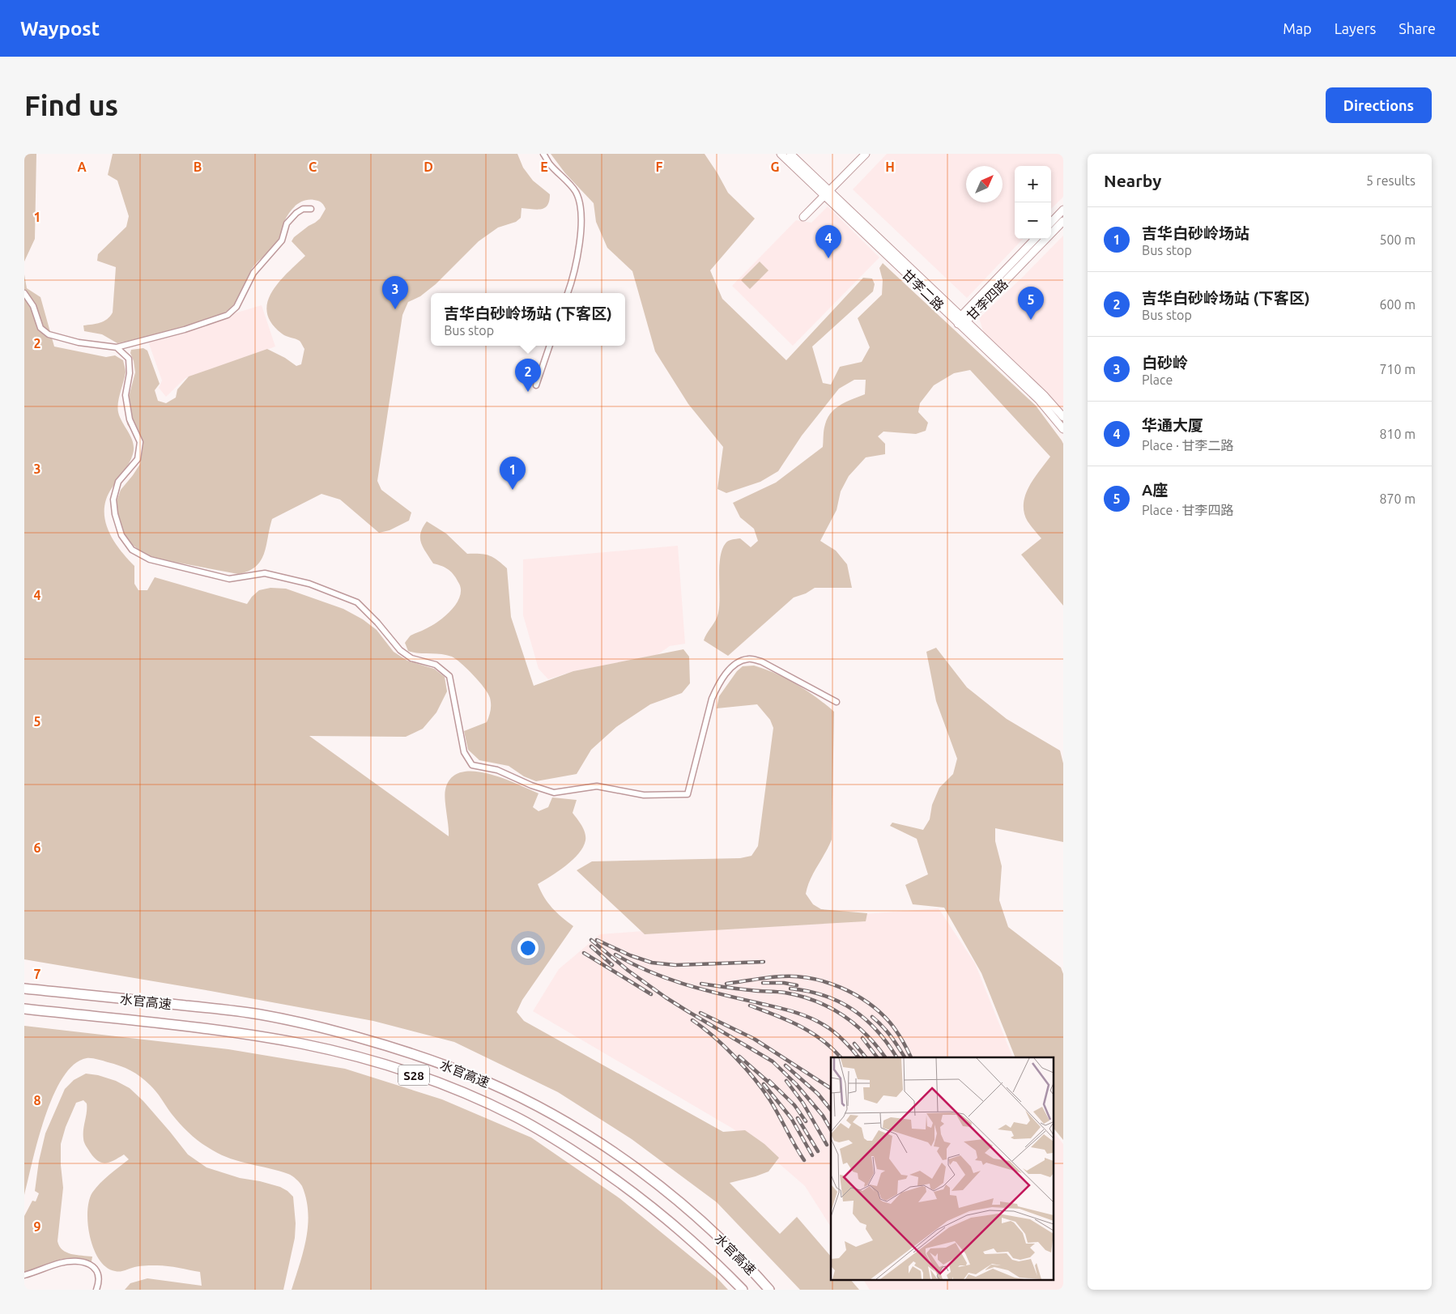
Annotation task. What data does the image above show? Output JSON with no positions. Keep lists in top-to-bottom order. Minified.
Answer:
{"streets":{"highway":["水官高速","S28"],"main road":["甘李二路","甘李四路"]},"crossings":[["甘李二路","甘李四路"]],"north":"top right","page":{"header":"Waypost","nav":["Map","Layers","Share"],"buttons":"Directions","title":"Find us","heading":["Nearby","5 results"],"map_buttons":["+","−"],"list":[{"mark":"1","name":"吉华白砂岭场站","note":"Bus stop","value":"500 m"},{"mark":"2","name":"吉华白砂岭场站 (下客区)","note":"Bus stop","value":"600 m"},{"mark":"3","name":"白砂岭","note":"Place","value":"710 m"},{"mark":"4","name":"华通大厦","note":"Place · 甘李二路","value":"810 m"},{"mark":"5","name":"A座","note":"Place · 甘李四路","value":"870 m"}],"pins":["4","3","5","2","1"],"popup":["吉华白砂岭场站 (下客区)","Bus stop"]},"grid":{"columns":["A","B","C","D","E","F","G","H"],"rows":["1","2","3","4","5","6","7","8","9"]}}
